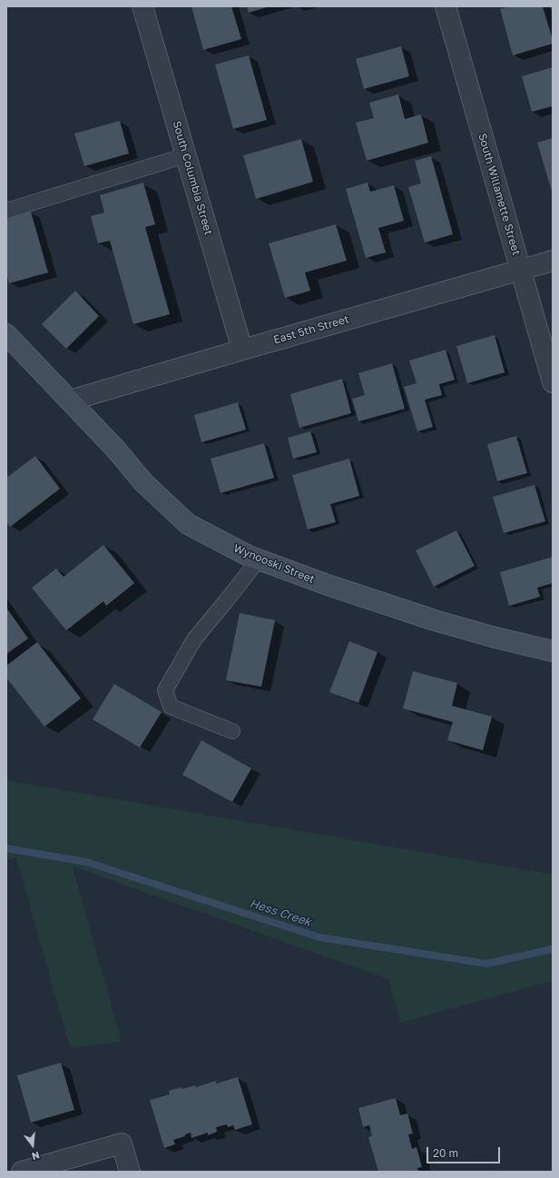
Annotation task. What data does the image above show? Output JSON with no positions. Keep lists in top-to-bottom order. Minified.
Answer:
{"streets":{"main road":["Wynooski Street"],"street":["South Columbia Street","South Willamette Street","East 5th Street"]},"crossings":[["South Columbia Street","East 5th Street"],["South Willamette Street","East 5th Street"],["East 5th Street","Wynooski Street"]],"water":["Hess Creek"],"scale_bar":"20 m","north":"bottom"}
